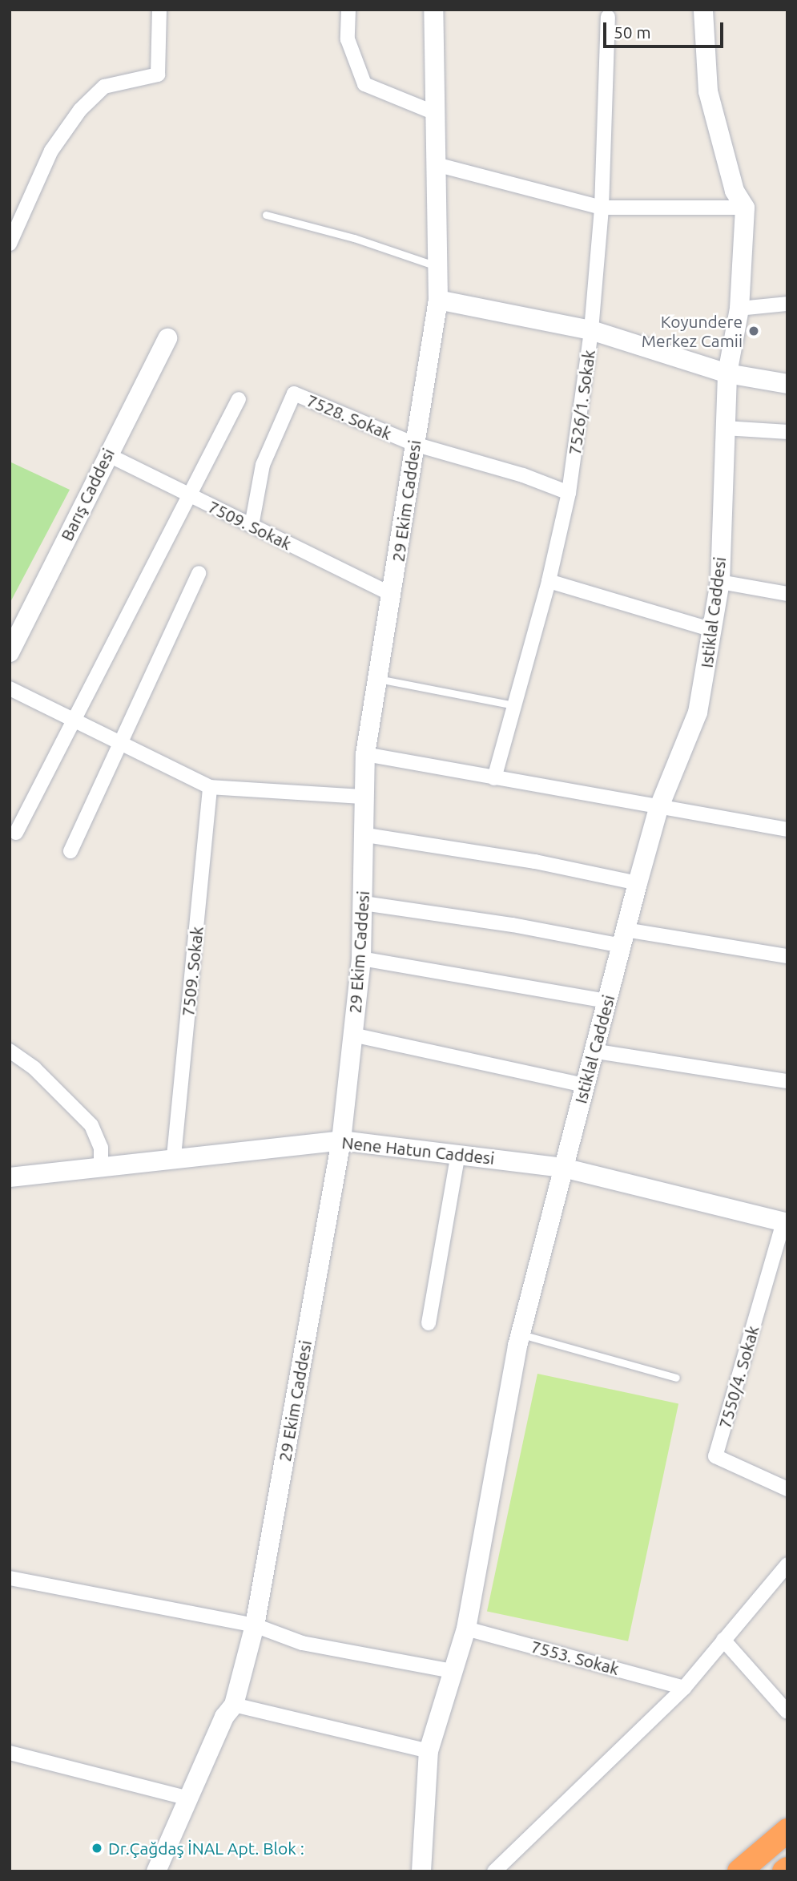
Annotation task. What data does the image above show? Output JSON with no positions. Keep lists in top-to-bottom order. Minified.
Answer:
{"streets":{"street":["7526/1. Sokak","7528. Sokak","Barış Caddesi","29 Ekim Caddesi","7509. Sokak","Istiklal Caddesi","Nene Hatun Caddesi","7550/4. Sokak","7553. Sokak"]},"crossings":[["7526/1. Sokak","7528. Sokak"],["7528. Sokak","29 Ekim Caddesi"],["7528. Sokak","7509. Sokak"],["Barış Caddesi","7509. Sokak"],["29 Ekim Caddesi","7509. Sokak"],["29 Ekim Caddesi","Nene Hatun Caddesi"],["7509. Sokak","Nene Hatun Caddesi"],["Istiklal Caddesi","Nene Hatun Caddesi"],["Istiklal Caddesi","7553. Sokak"],["Nene Hatun Caddesi","7550/4. Sokak"]],"places":["Koyundere Merkez Camii","Dr.Çağdaş İNAL Apt. Blok :"],"scale_bar":"50 m"}
